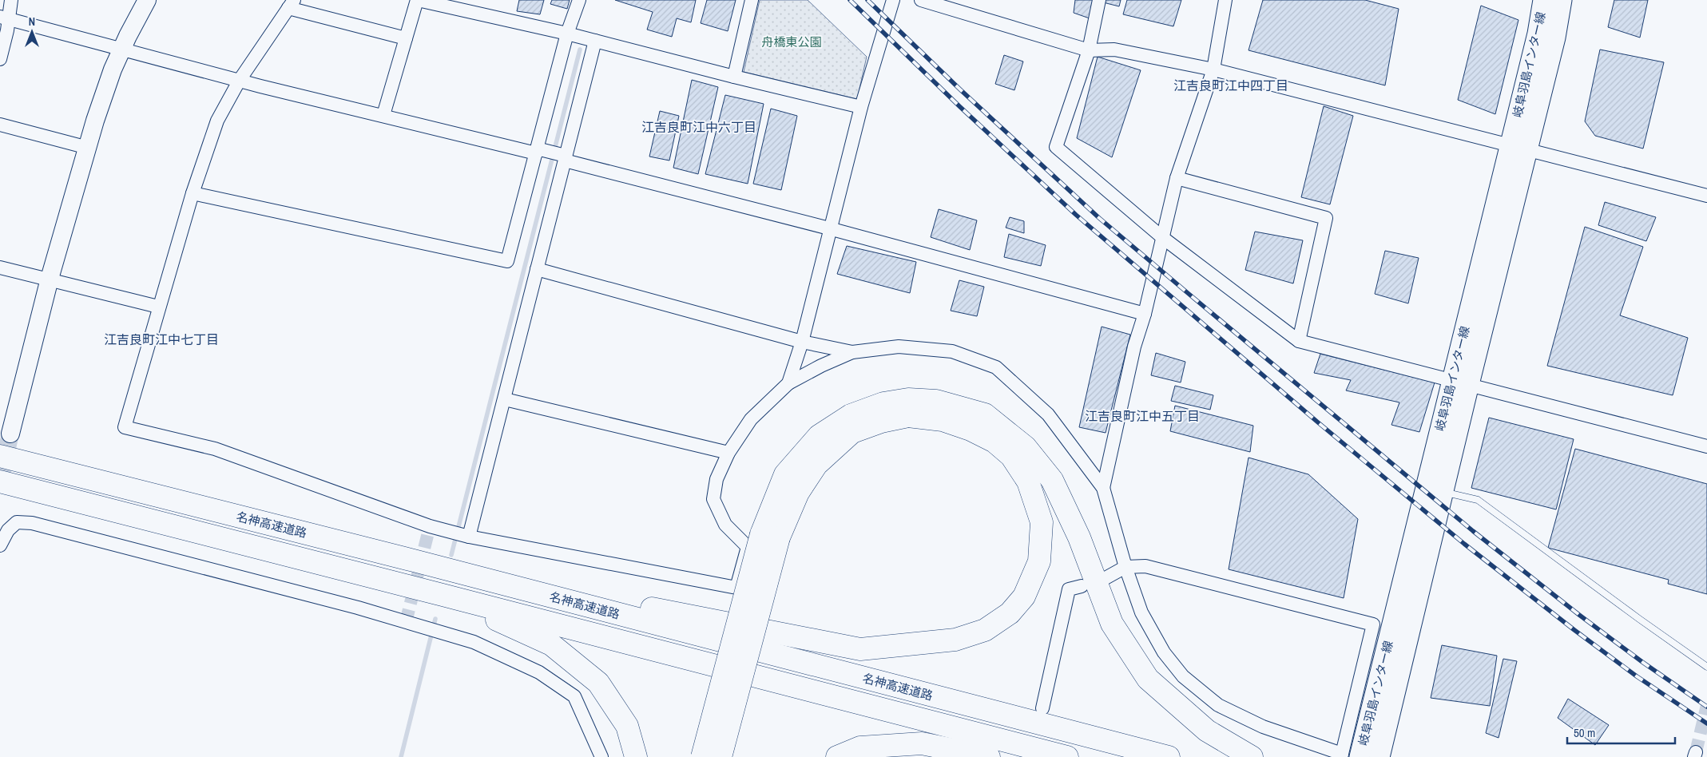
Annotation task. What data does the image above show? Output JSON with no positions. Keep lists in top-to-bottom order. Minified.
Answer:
{"streets":{"highway":["名神高速道路"],"main road":["岐阜羽島インター線"]},"districts":["江吉良町江中四丁目","江吉良町江中六丁目","江吉良町江中七丁目","江吉良町江中五丁目"],"parks":["舟橋東公園"],"scale_bar":"50 m","north":"top"}
